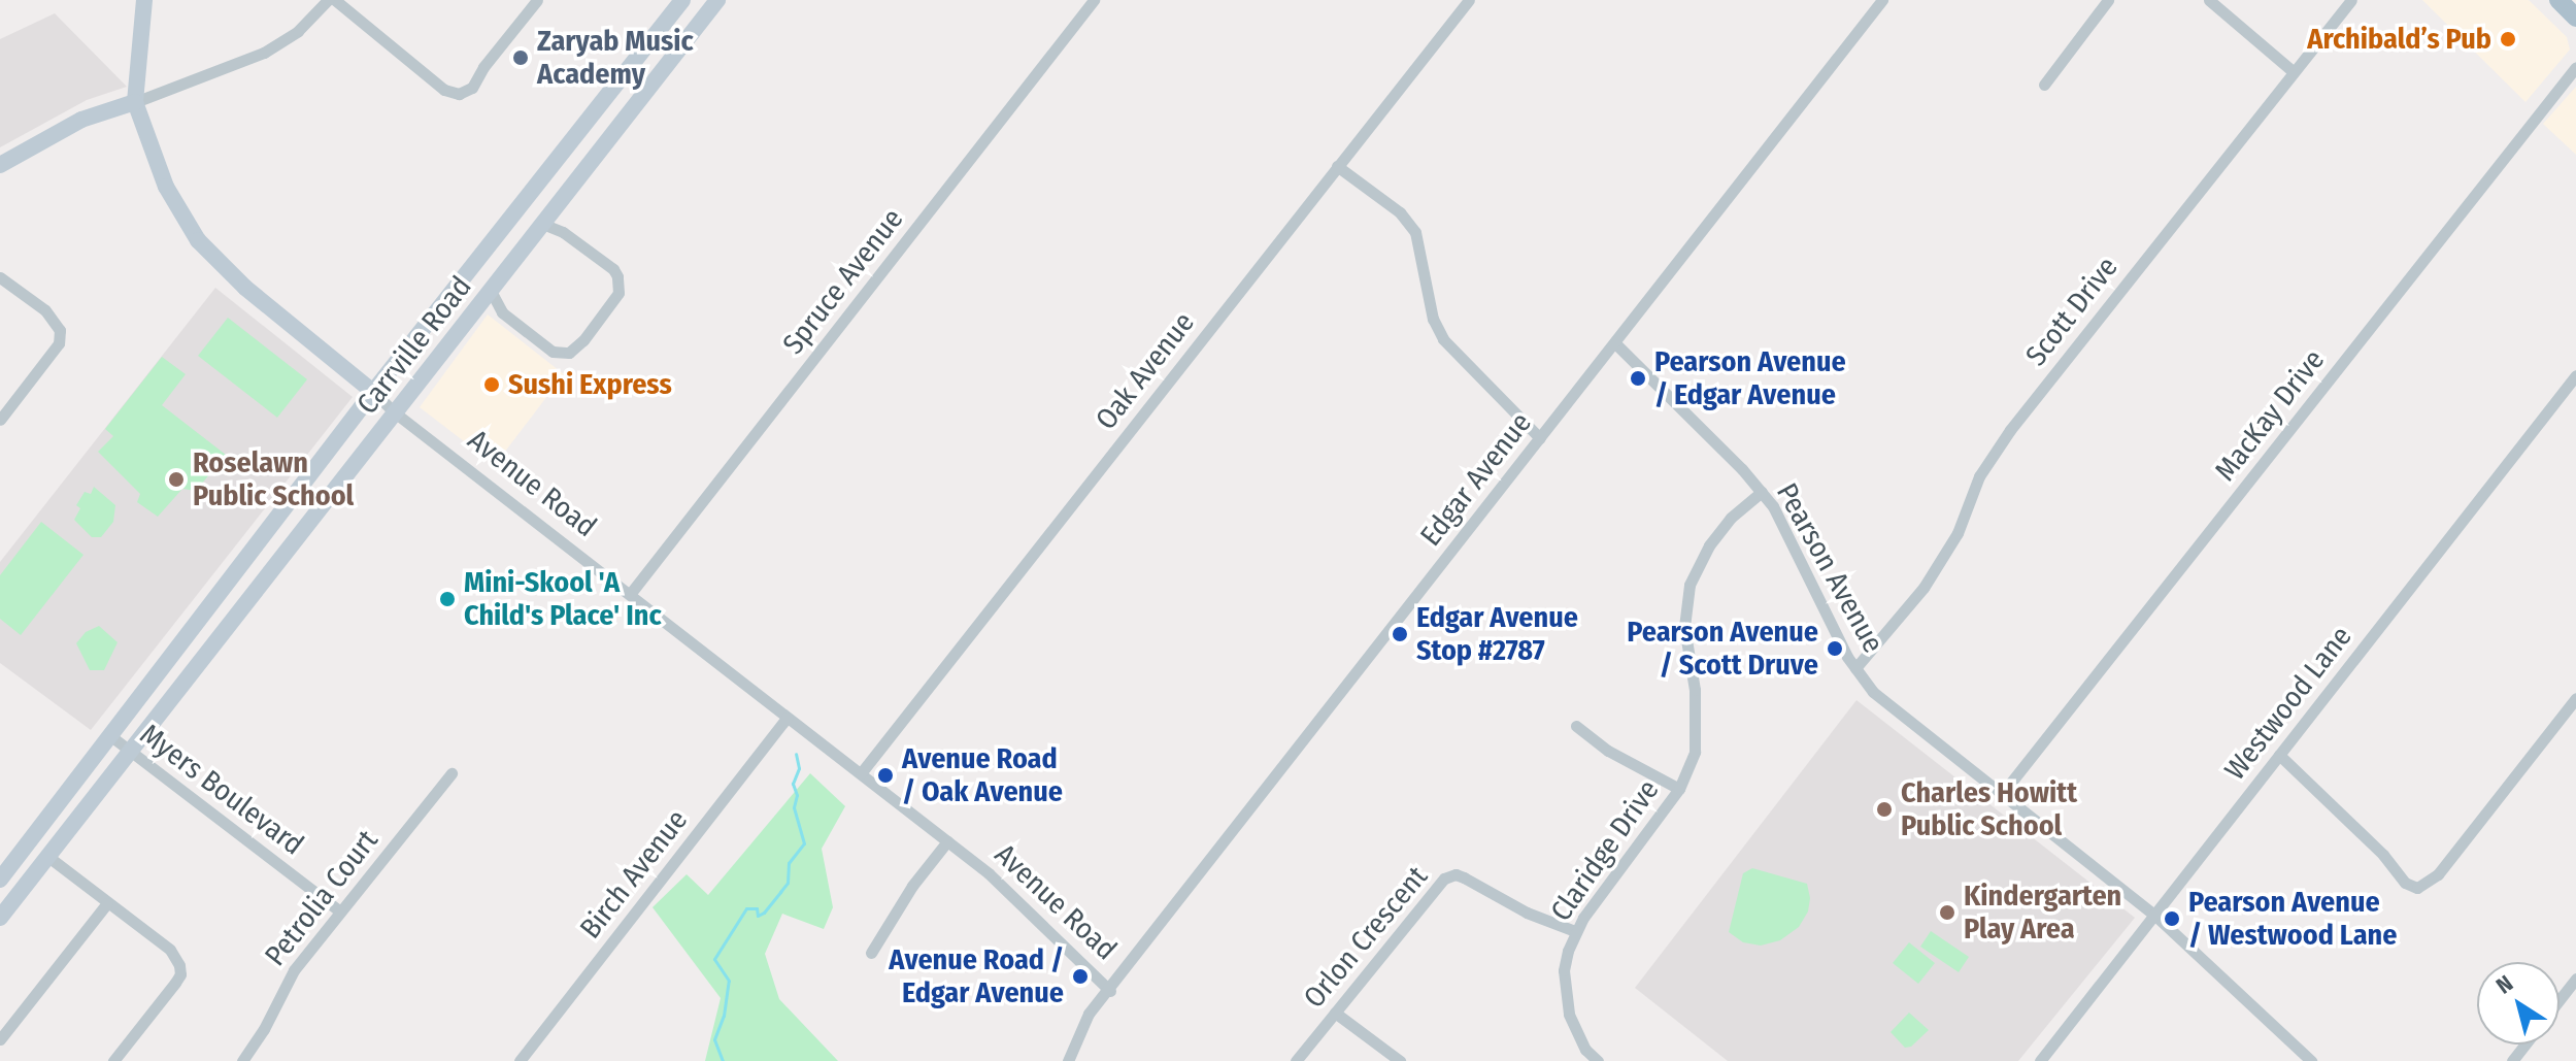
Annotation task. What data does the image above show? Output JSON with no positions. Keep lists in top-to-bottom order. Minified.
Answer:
{"streets":{"main road":["Carrville Road","Avenue Road"],"street":["Spruce Avenue","Scott Drive","Oak Avenue","MacKay Drive","Edgar Avenue","Pearson Avenue","Westwood Lane","Myers Boulevard","Claridge Drive","Birch Avenue","Petrolia Court","Orlon Crescent"]},"crossings":[["Spruce Avenue","Avenue Road"],["Scott Drive","Pearson Avenue"],["Carrville Road","Avenue Road"],["Carrville Road","Myers Boulevard"],["Oak Avenue","Avenue Road"],["MacKay Drive","Pearson Avenue"],["Edgar Avenue","Avenue Road"],["Edgar Avenue","Pearson Avenue"],["Avenue Road","Birch Avenue"],["Pearson Avenue","Westwood Lane"],["Pearson Avenue","Claridge Drive"],["Myers Boulevard","Petrolia Court"],["Claridge Drive","Orlon Crescent"]],"places":["Archibald’s Pub","Zaryab Music Academy","Pearson Avenue / Edgar Avenue","Sushi Express","Roselawn Public School","Mini-Skool 'A Child's Place' Inc","Edgar Avenue Stop #2787","Pearson Avenue / Scott Druve","Avenue Road / Oak Avenue","Charles Howitt Public School","Kindergarten Play Area","Pearson Avenue / Westwood Lane","Avenue Road / Edgar Avenue"],"north":"top left"}
